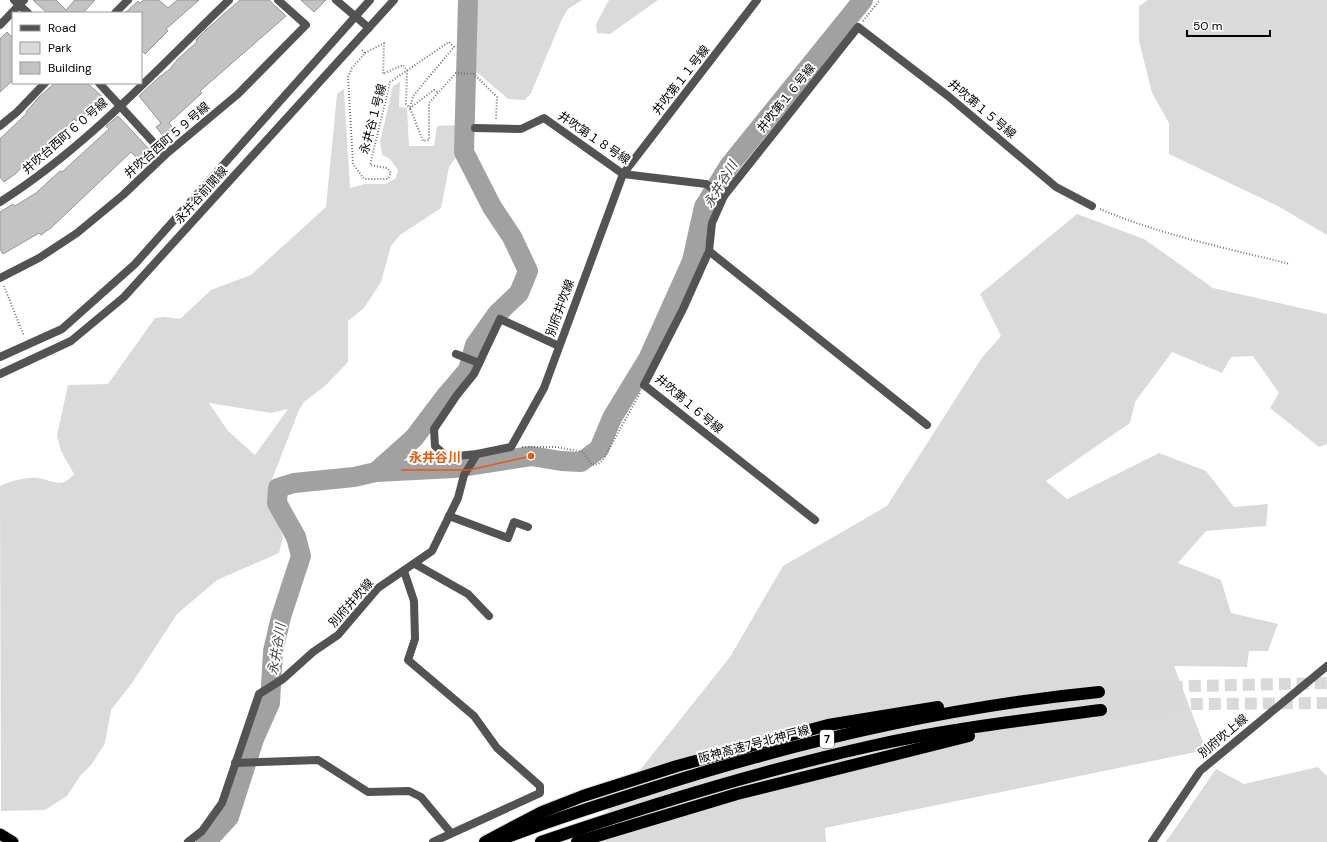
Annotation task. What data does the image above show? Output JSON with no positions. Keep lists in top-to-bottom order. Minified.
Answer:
{"streets":{"highway":["7","阪神高速7号北神戸線"],"street":["井吹第１１号線","井吹第１６号線","井吹第１５号線","井吹台西町６０号線","井吹第１８号線","井吹台西町５９号線","永井谷前開線","別府井吹線","別府吹上線"],"path":["永井谷１号線"]},"crossings":[["井吹第１１号線","井吹第１８号線"],["井吹第１１号線","別府井吹線"],["井吹第１６号線","井吹第１５号線"],["井吹第１６号線","井吹第１８号線"],["井吹第１８号線","別府井吹線"]],"water":["永井谷川"],"places":["永井谷川"],"legend":["Road","Park","Building"],"scale_bar":"50 m"}
